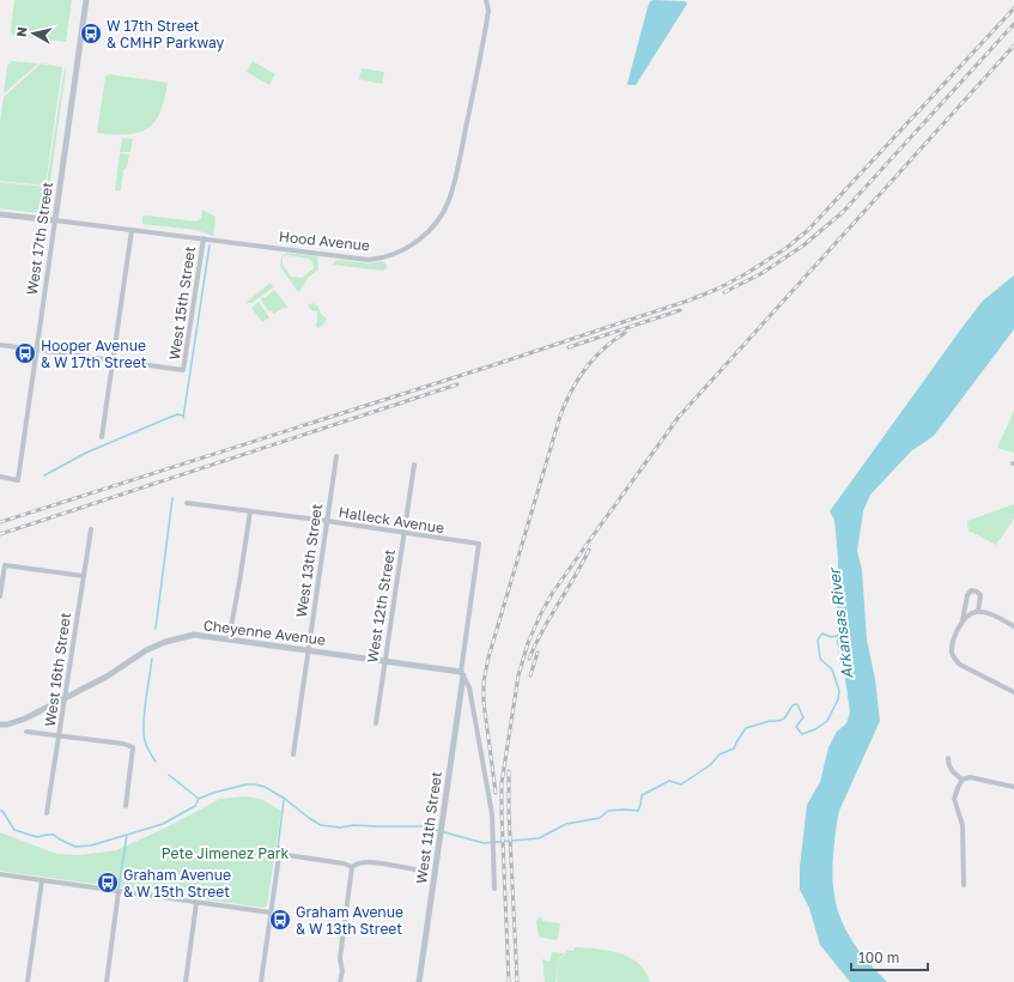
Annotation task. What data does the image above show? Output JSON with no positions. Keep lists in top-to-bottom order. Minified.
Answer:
{"streets":{"street":["West 17th Street","Hood Avenue","West 15th Street","Halleck Avenue","West 13th Street","West 12th Street","Cheyenne Avenue","West 16th Street","West 11th Street"]},"crossings":[["West 17th Street","Hood Avenue"],["Hood Avenue","West 15th Street"],["Halleck Avenue","West 13th Street"],["Halleck Avenue","West 12th Street"],["Halleck Avenue","West 11th Street"],["West 13th Street","Cheyenne Avenue"],["West 12th Street","Cheyenne Avenue"],["Cheyenne Avenue","West 16th Street"],["Cheyenne Avenue","West 11th Street"]],"water":["Arkansas River"],"parks":["Pete Jimenez Park"],"places":{"bus stop":["W 17th Street & CMHP Parkway","Hooper Avenue & W 17th Street","Graham Avenue & W 15th Street","Graham Avenue & W 13th Street"]},"scale_bar":"100 m","north":"left"}
